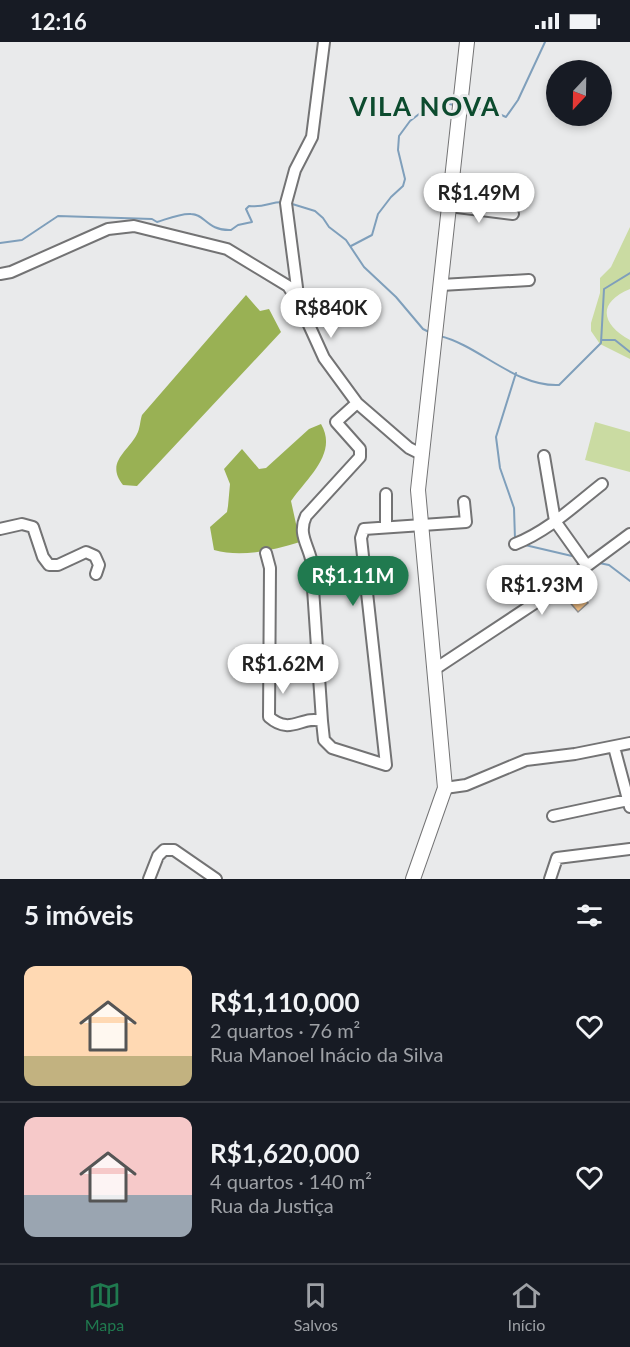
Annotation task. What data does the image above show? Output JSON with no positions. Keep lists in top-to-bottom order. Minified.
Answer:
{"districts":["VILA NOVA"],"north":"bottom","page":{"status":"12:16","price":["R$1.49M","R$840K","R$1.11M","R$1.93M","R$1.62M"],"heading":"5 imóveis","list":[{"name":"R$1,110,000","note":"2 quartos · 76 m² · Rua Manoel Inácio da Silva"},{"name":"R$1,620,000","note":"4 quartos · 140 m² · Rua da Justiça"}],"tabs":["Mapa","Salvos","Início"]}}
